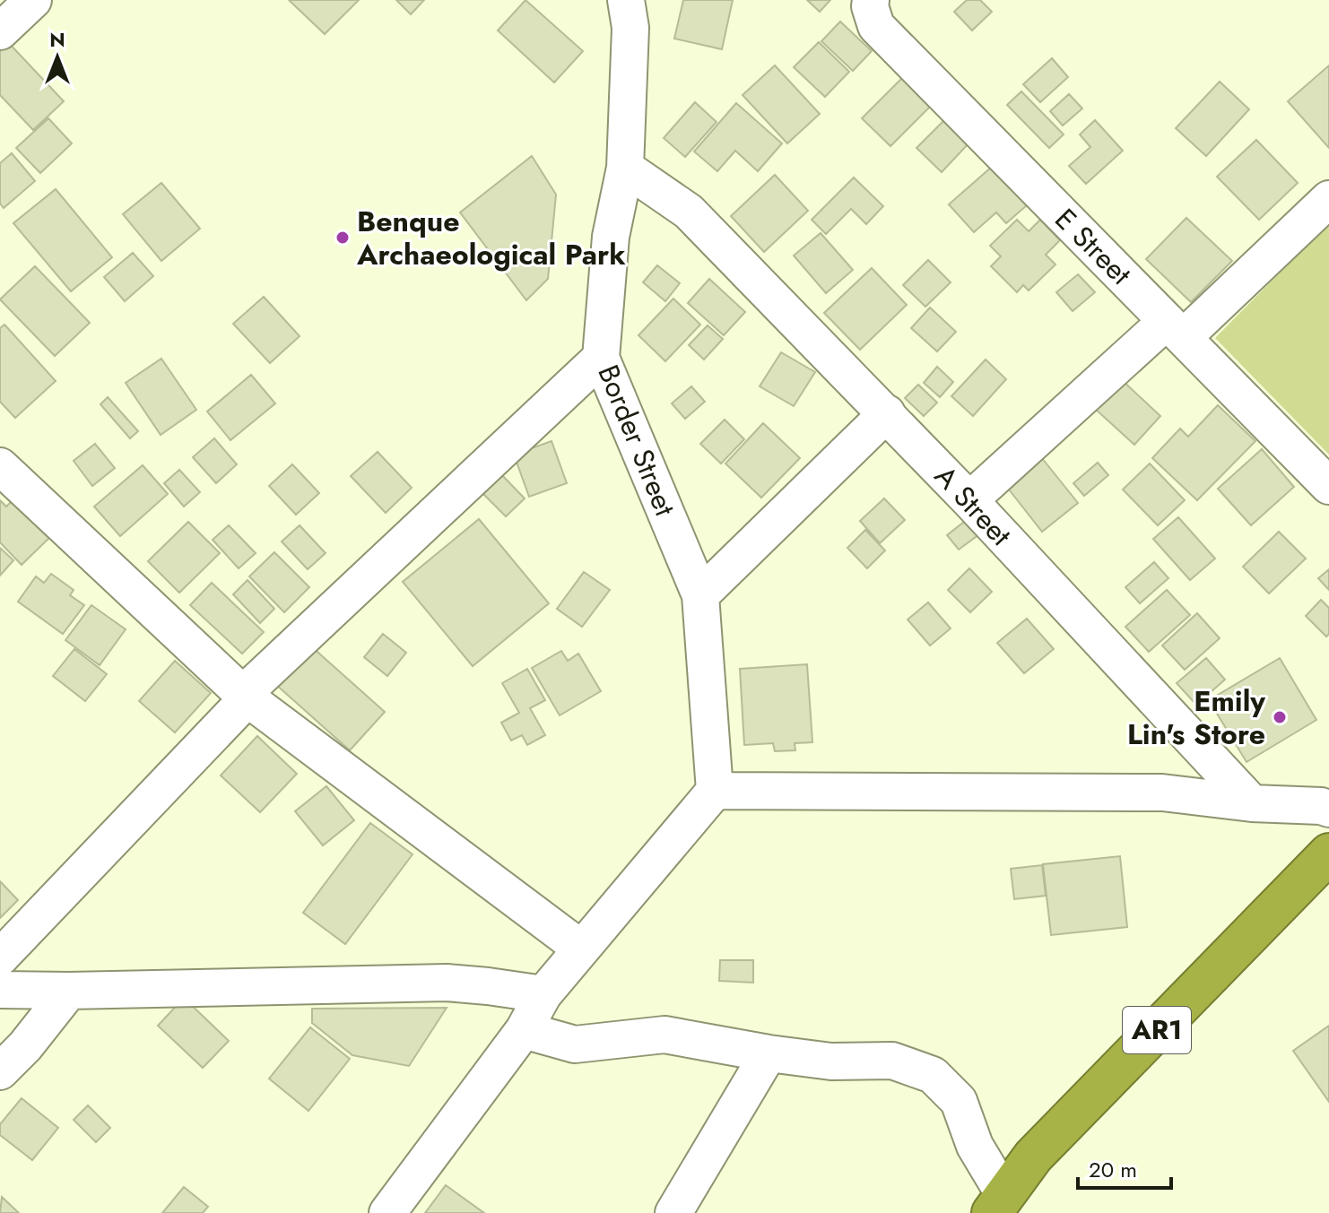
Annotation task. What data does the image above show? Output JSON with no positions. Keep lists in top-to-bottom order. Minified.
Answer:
{"streets":{"highway":["AR1"],"street":["E Street","Border Street","A Street"]},"crossings":[["Border Street","A Street"]],"places":["Benque Archaeological Park","Emily Lin's Store"],"scale_bar":"20 m","north":"top"}
